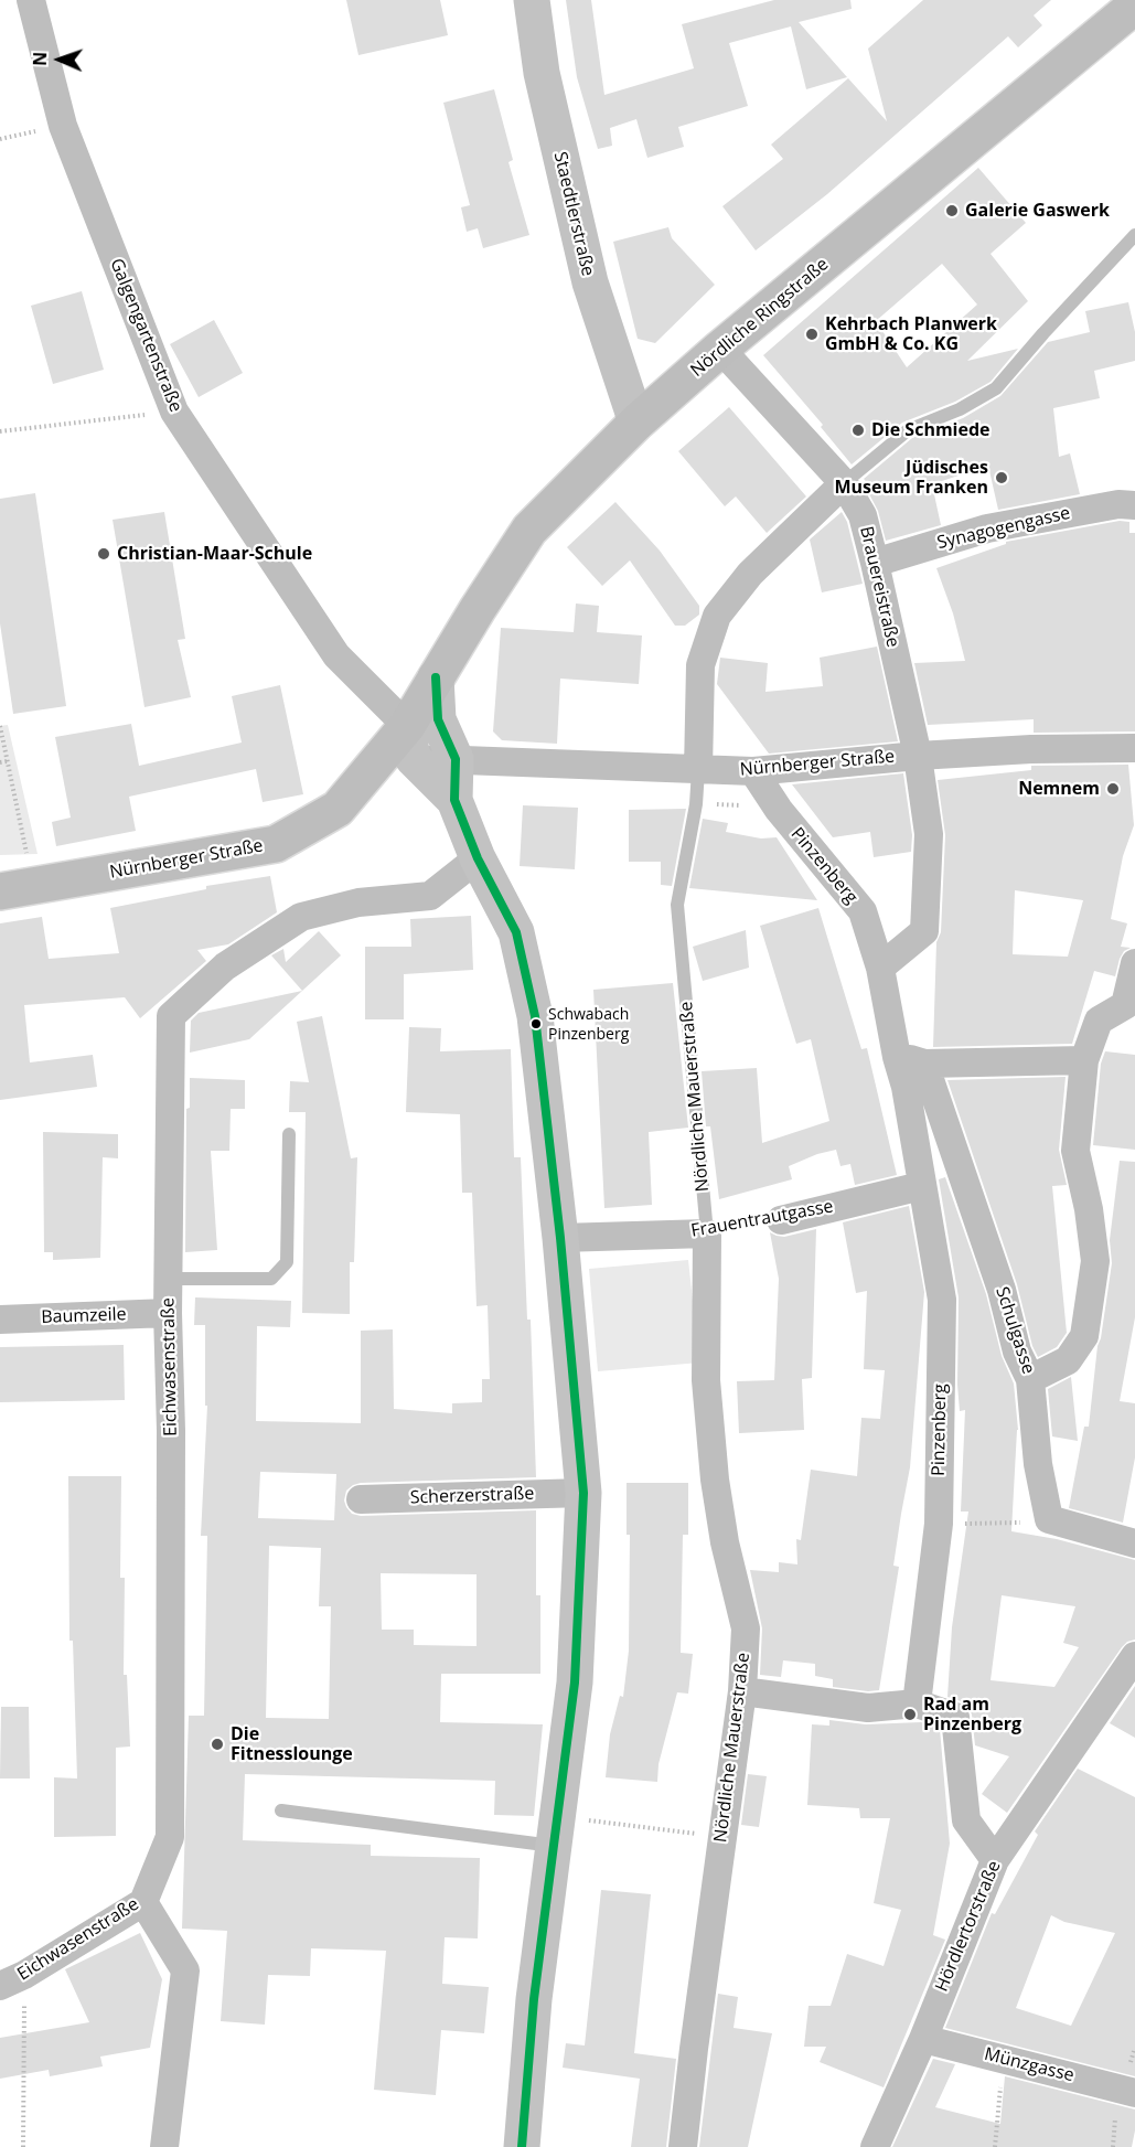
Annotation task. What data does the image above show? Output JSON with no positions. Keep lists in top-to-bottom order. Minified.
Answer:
{"streets":{"main road":["Staedtlerstraße","Nördliche Ringstraße","Nürnberger Straße"],"street":["Galgengartenstraße","Synagogengasse","Brauereistraße","Pinzenberg","Nördliche Mauerstraße","Frauentrautgasse","Baumzeile","Schulgasse","Eichwasenstraße","Scherzerstraße","Hördlertorstraße","Münzgasse"]},"crossings":[["Staedtlerstraße","Nördliche Ringstraße"],["Nördliche Ringstraße","Galgengartenstraße"],["Nördliche Ringstraße","Brauereistraße"],["Nördliche Ringstraße","Nürnberger Straße"],["Galgengartenstraße","Nürnberger Straße"],["Synagogengasse","Brauereistraße"],["Brauereistraße","Nürnberger Straße"],["Brauereistraße","Nördliche Mauerstraße"],["Nürnberger Straße","Pinzenberg"],["Nürnberger Straße","Nördliche Mauerstraße"],["Pinzenberg","Frauentrautgasse"],["Nördliche Mauerstraße","Frauentrautgasse"],["Baumzeile","Eichwasenstraße"],["Hördlertorstraße","Münzgasse"]],"places":["Galerie Gaswerk","Kehrbach Planwerk GmbH & Co. KG","Die Schmiede","Jüdisches Museum Franken","Christian-Maar-Schule","Nemnem","Schwabach Pinzenberg","Rad am Pinzenberg","Die Fitnesslounge"],"north":"left"}
